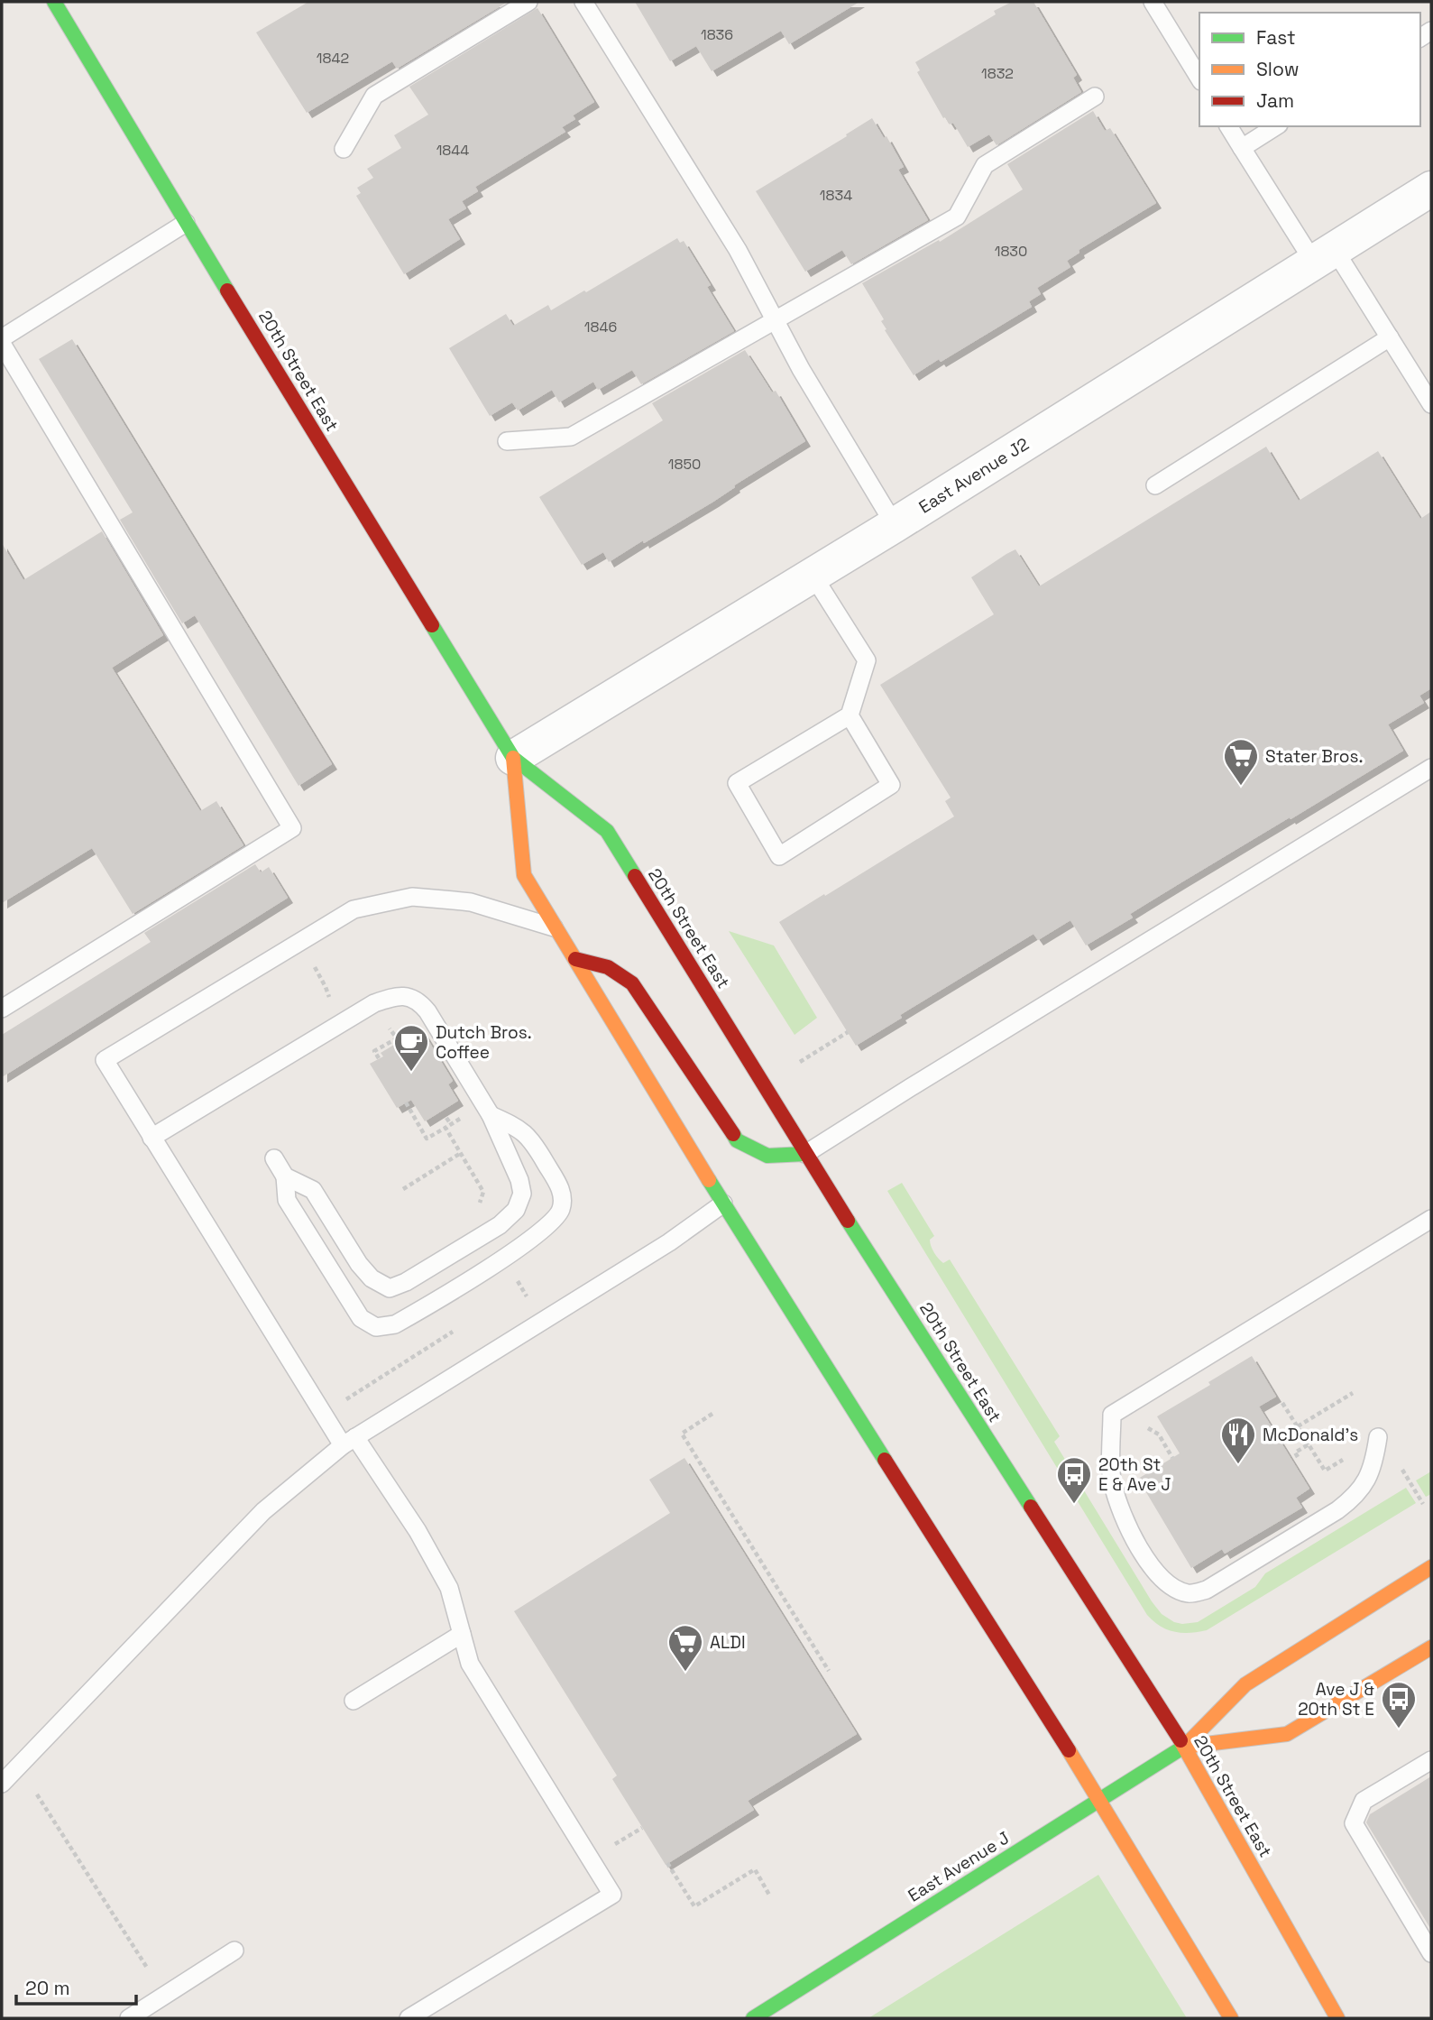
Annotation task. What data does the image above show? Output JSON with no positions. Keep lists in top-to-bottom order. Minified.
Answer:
{"streets":{"main road":["20th Street East","East Avenue J"],"street":["East Avenue J2"]},"crossings":[["20th Street East","East Avenue J2"],["20th Street East","East Avenue J"]],"places":{"supermarket":["Stater Bros.","ALDI"],"cafe":["Dutch Bros. Coffee"],"restaurant":["McDonald's"],"bus stop":["20th St E & Ave J","Ave J & 20th St E"]},"house_numbers":["1836","1842","1832","1844","1834","1830","1846","1850"],"legend":["Fast","Slow","Jam"],"scale_bar":"20 m"}
